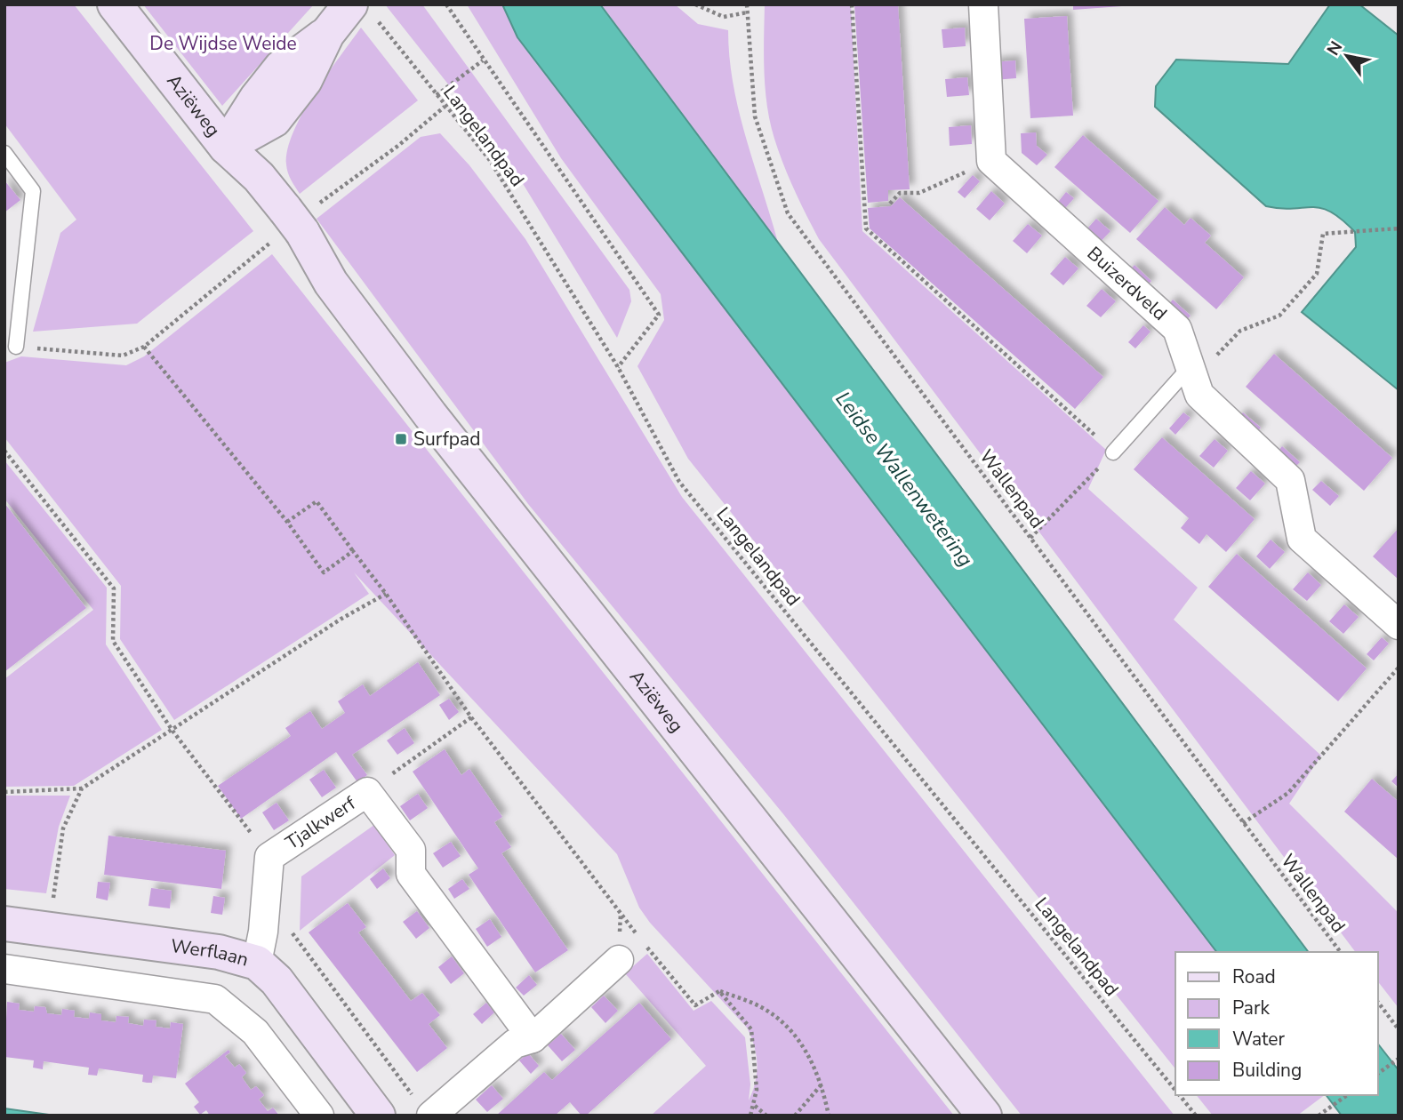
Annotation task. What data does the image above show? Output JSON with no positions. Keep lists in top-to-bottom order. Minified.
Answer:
{"streets":{"main road":["Aziëweg","Werflaan"],"street":["Buizerdveld","Tjalkwerf"],"path":["Langelandpad","Wallenpad"]},"crossings":[["Tjalkwerf","Werflaan"]],"water":["Leidse Wallenwetering"],"parks":["De Wijdse Weide"],"places":{"transit":["Surfpad"]},"legend":["Road","Park","Water","Building"],"north":"top left"}
